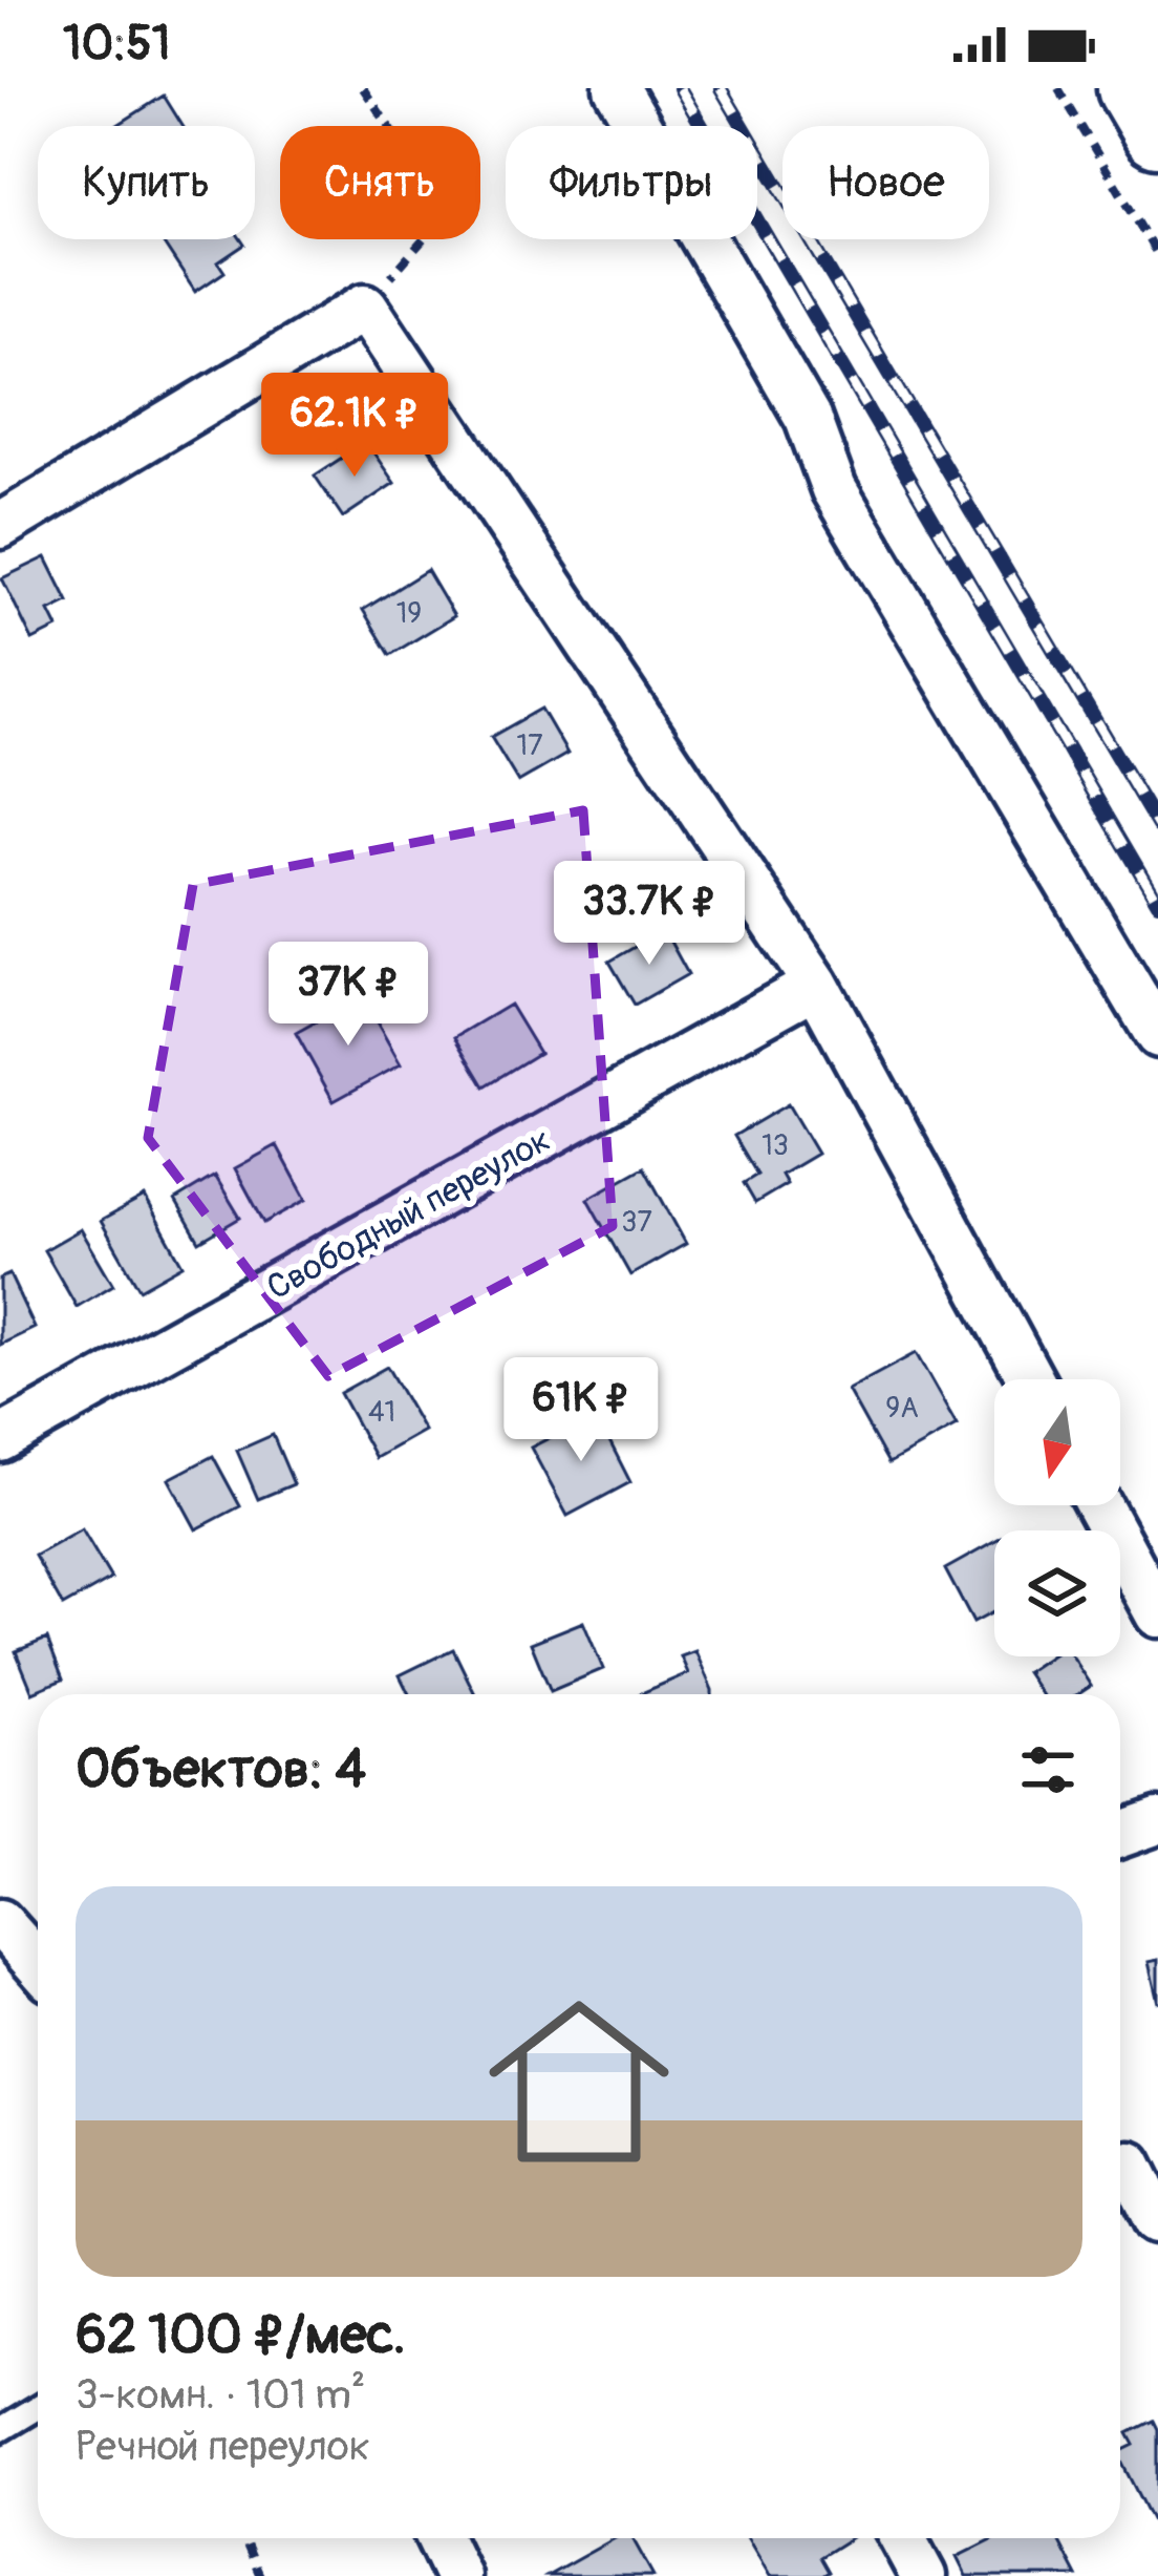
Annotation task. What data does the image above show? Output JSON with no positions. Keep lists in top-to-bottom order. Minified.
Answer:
{"streets":{"street":["Свободный переулок"]},"house_numbers":["19","17","13","37","9А","41"],"north":"bottom","page":{"status":"10:51","chip":["Купить","Снять","Фильтры","Новое"],"price":["62.1K ₽","33.7K ₽","37K ₽","61K ₽"],"heading":"Объектов: 4","list":[{"name":"62 100 ₽/мес.","note":"3-комн. · 101 m² · Речной переулок"}]}}
